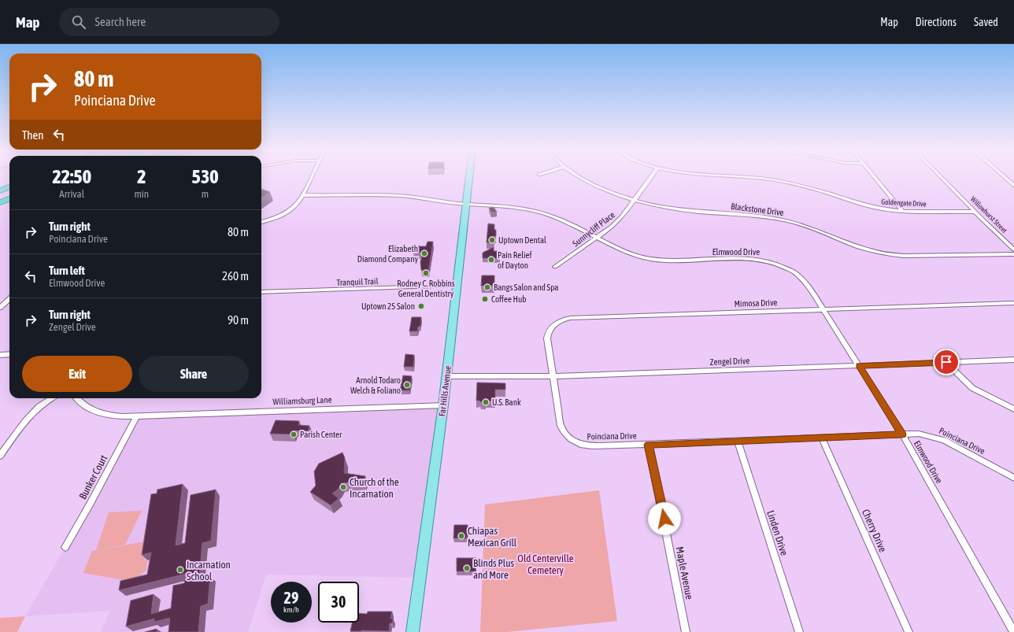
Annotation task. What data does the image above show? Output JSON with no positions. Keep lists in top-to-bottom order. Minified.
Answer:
{"streets":{"main road":["Far Hills Avenue"],"street":["Goldengate Drive","Blackstone Drive","Willowhurst Street","Sunnycliff Place","Elmwood Drive","Tranquil Trail","Mimosa Drive","Zengel Drive","Williamsburg Lane","Poinciana Drive","Bunker Court","Cherry Drive","Linden Drive","Maple Avenue"]},"crossings":[["Goldengate Drive","Willowhurst Street"],["Blackstone Drive","Sunnycliff Place"],["Sunnycliff Place","Elmwood Drive"],["Elmwood Drive","Mimosa Drive"],["Elmwood Drive","Zengel Drive"],["Elmwood Drive","Far Hills Avenue"],["Elmwood Drive","Poinciana Drive"],["Tranquil Trail","Far Hills Avenue"],["Mimosa Drive","Zengel Drive"],["Mimosa Drive","Poinciana Drive"],["Zengel Drive","Far Hills Avenue"],["Zengel Drive","Poinciana Drive"],["Far Hills Avenue","Williamsburg Lane"],["Williamsburg Lane","Bunker Court"],["Poinciana Drive","Cherry Drive"],["Poinciana Drive","Linden Drive"],["Poinciana Drive","Maple Avenue"]],"parks":["Old Centerville Cemetery"],"places":["Uptown Dental","Elizabeth Diamond Company","Pain Relief of Dayton","Rodney C. Robbins General Dentistry","Bangs Salon and Spa","Coffee Hub","Uptown 25 Salon","Arnold Todaro Welch & Foliano","U.S. Bank","Parish Center","Church of the Incarnation","Chiapas Mexican Grill","Blinds Plus and More","Incarnation School"],"page":{"header":"Map","search":"Search here","nav":["Map","Directions","Saved"],"turn":["80 m","Poinciana Drive"],"then":"Then","eta":["22:50","Arrival","2","min","530","m"],"list":[{"name":"Turn right","note":"Poinciana Drive","value":"80 m"},{"name":"Turn left","note":"Elmwood Drive","value":"260 m"},{"name":"Turn right","note":"Zengel Drive","value":"90 m"}],"buttons":["Exit","Share"],"speed":"29 km/h","limit":"30"}}
